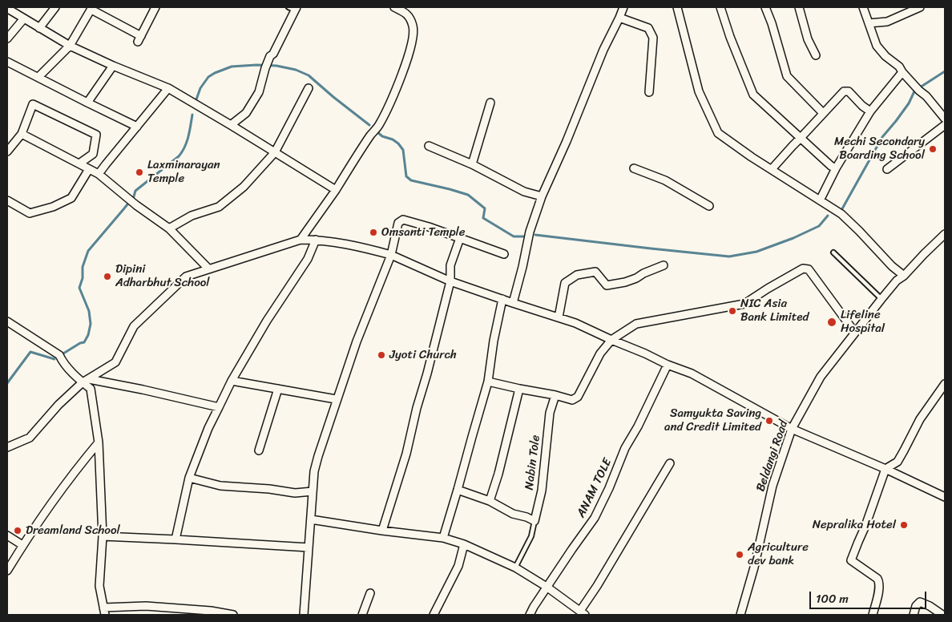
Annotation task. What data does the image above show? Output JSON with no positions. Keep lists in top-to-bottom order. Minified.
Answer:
{"streets":{"street":["Beldangi Road","Nabin Tole","ANAM TOLE"]},"places":["Mechi Secondary Boarding School","Laxminarayan Temple","Omsanti Temple","Dipini Adharbhut School","NIC Asia Bank Limited","Lifeline Hospital","Jyoti Church","Samyukta Saving and Credit Limited","Nepralika Hotel","Dreamland School","Agriculture dev bank"],"scale_bar":"100 m"}
